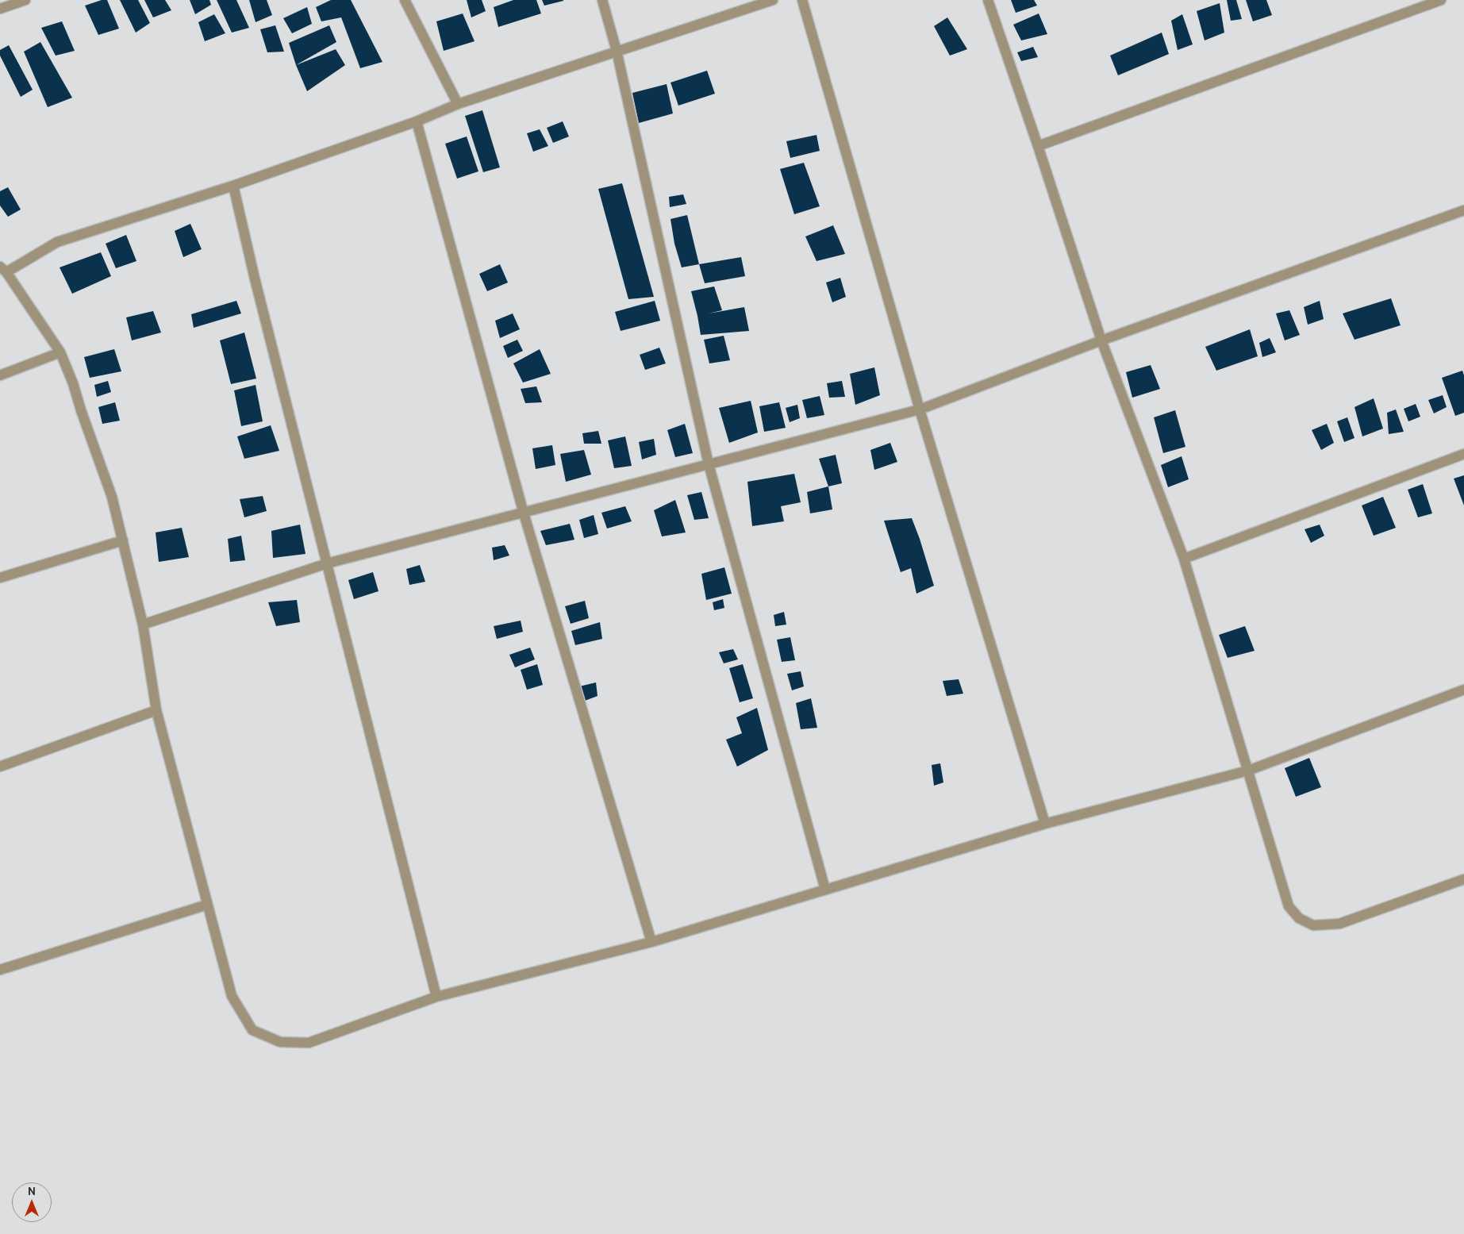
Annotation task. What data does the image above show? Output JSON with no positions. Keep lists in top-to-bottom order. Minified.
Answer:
{"north":"top"}
